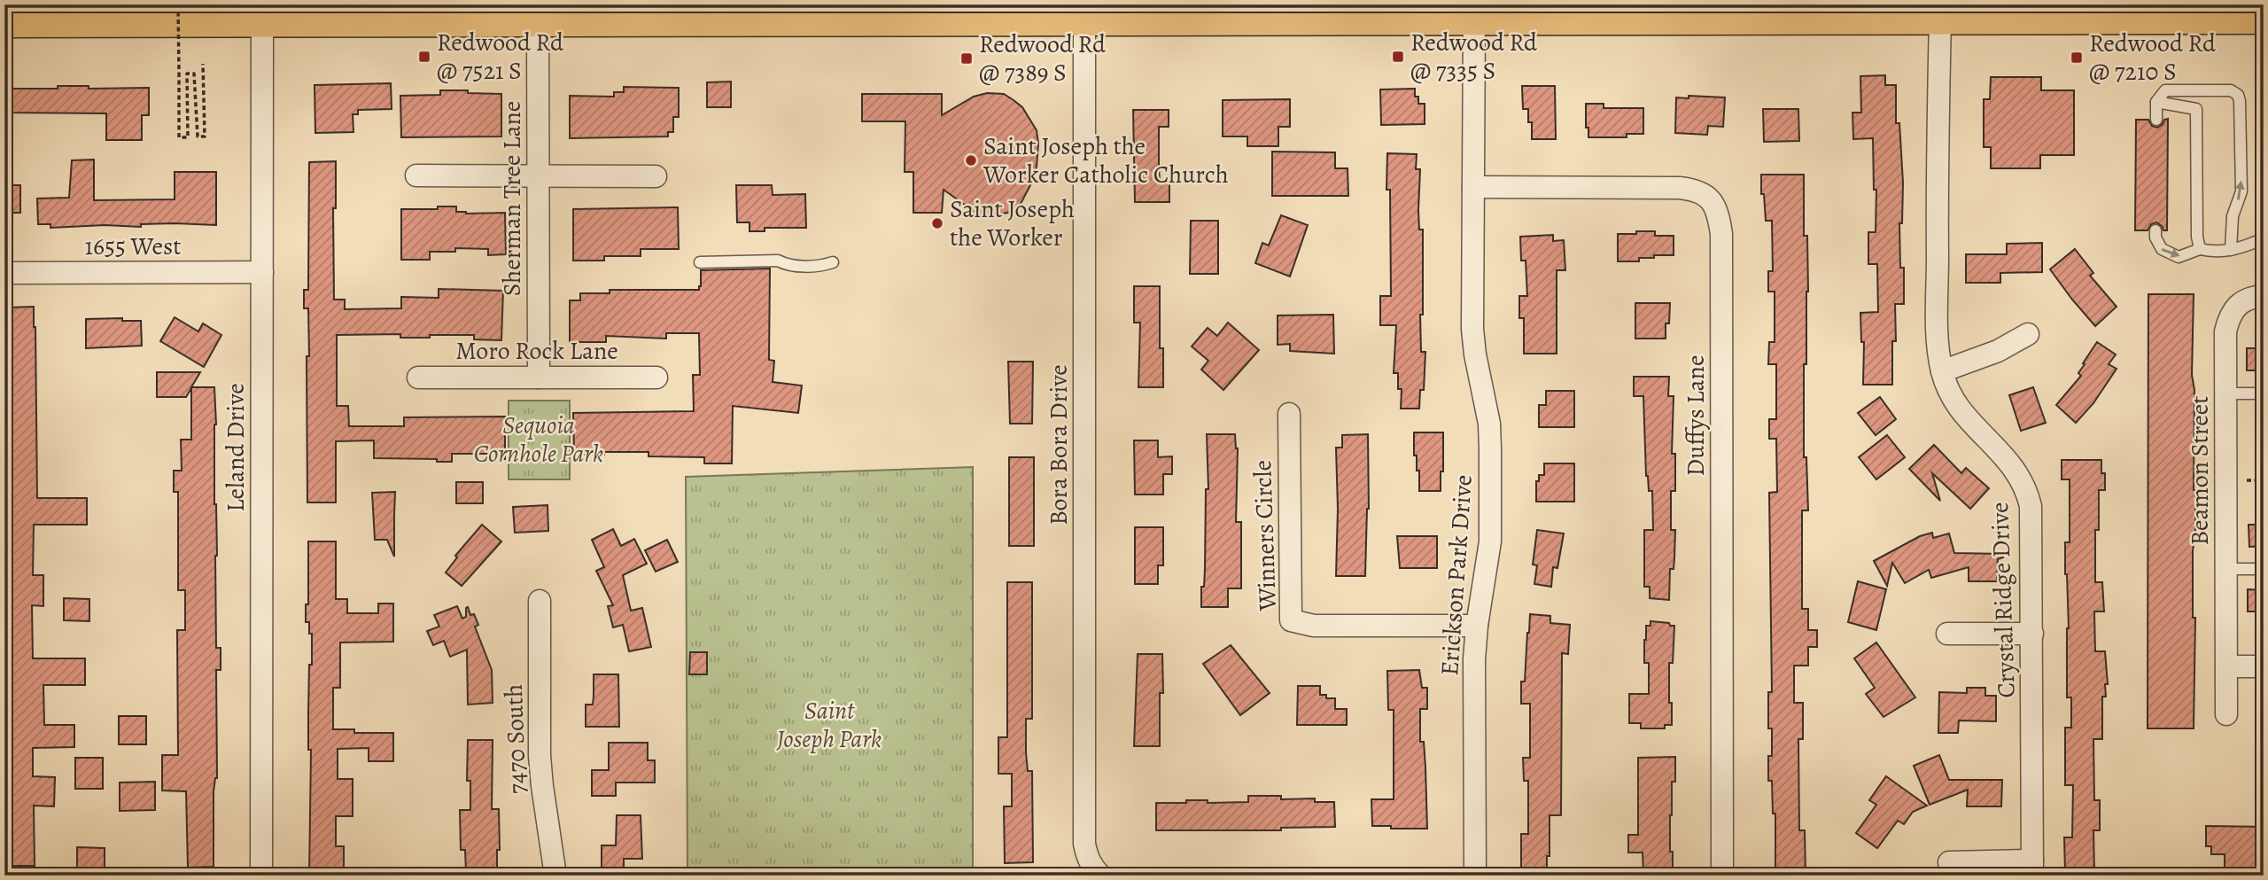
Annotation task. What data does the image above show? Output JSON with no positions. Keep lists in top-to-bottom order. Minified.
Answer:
{"streets":{"street":["Sherman Tree Lane","1655 West","Moro Rock Lane","Duffys Lane","Bora Bora Drive","Leland Drive","Beamon Street","Winners Circle","Erickson Park Drive","Crystal Ridge Drive","7470 South"]},"crossings":[["Sherman Tree Lane","Moro Rock Lane"],["1655 West","Leland Drive"],["Duffys Lane","Erickson Park Drive"],["Winners Circle","Erickson Park Drive"]],"parks":["Sequoia Cornhole Park","Saint Joseph Park"],"places":{"transit":["Redwood Rd @ 7521 S","Redwood Rd @ 7335 S","Redwood Rd @ 7210 S","Redwood Rd @ 7389 S"],"other":["Saint Joseph the Worker Catholic Church","Saint Joseph the Worker"]}}
